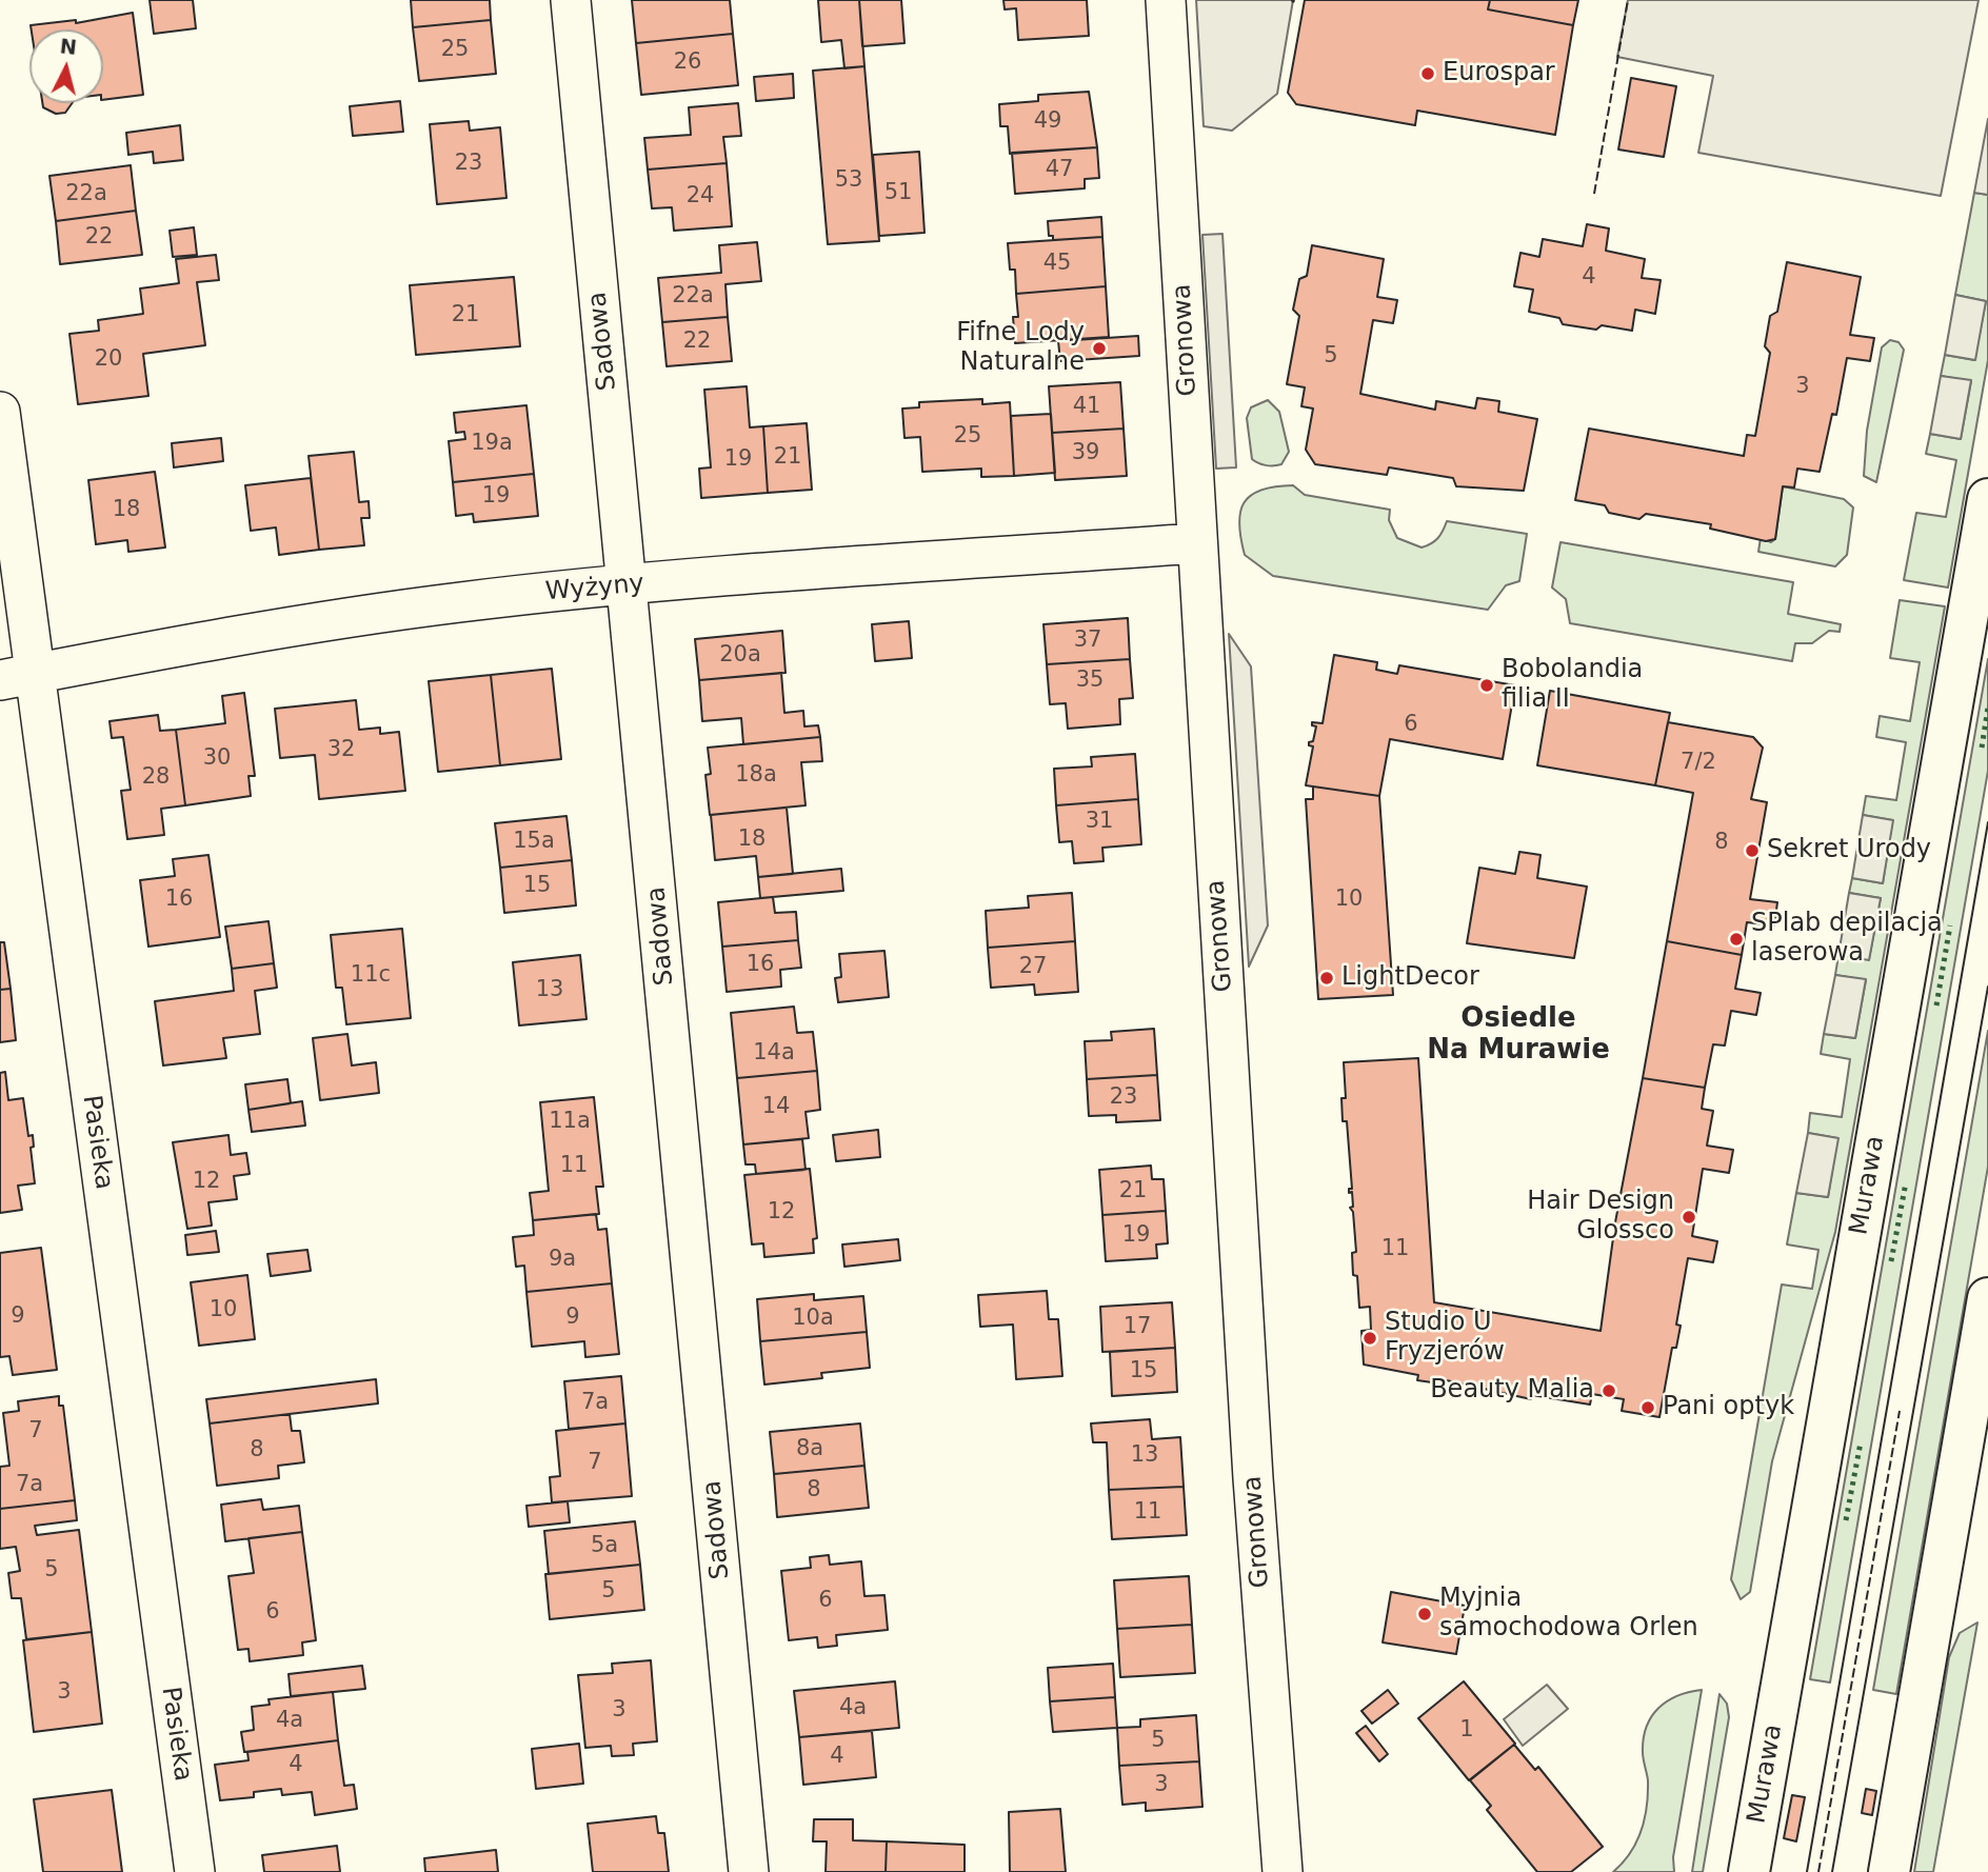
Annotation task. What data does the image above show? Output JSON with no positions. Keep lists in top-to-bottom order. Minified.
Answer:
{"streets":{"street":["Gronowa","Sadowa","Wyżyny","Pasieka","Murawa"]},"crossings":[["Gronowa","Wyżyny"],["Sadowa","Wyżyny"],["Wyżyny","Pasieka"]],"districts":["Osiedle Na Murawie"],"places":["Eurospar","Fifne Lody Naturalne","Bobolandia filia II","Sekret Urody","SPlab depilacja laserowa","LightDecor","Hair Design Glossco","Studio U Fryzjerów","Beauty Malia","Pani optyk","Myjnia samochodowa Orlen"],"house_numbers":["25","26","49","23","47","53","51","22a","24","22","45","4","22a","21","22","5","20","3","41","25","19a","39","21","19","19","18","37","20a","35","6","32","30","7/2","18a","28","31","18","15a","8","15","16","10","16","27","11c","13","14a","23","14","11a","11","12","21","12","19","11","9a","10","9","9","10a","17","15","7a","7","8a","8","13","7","7a","8","11","5a","5","5","6","6","3","4a","3","4a","1","5","4","4","3"],"north":"top"}
